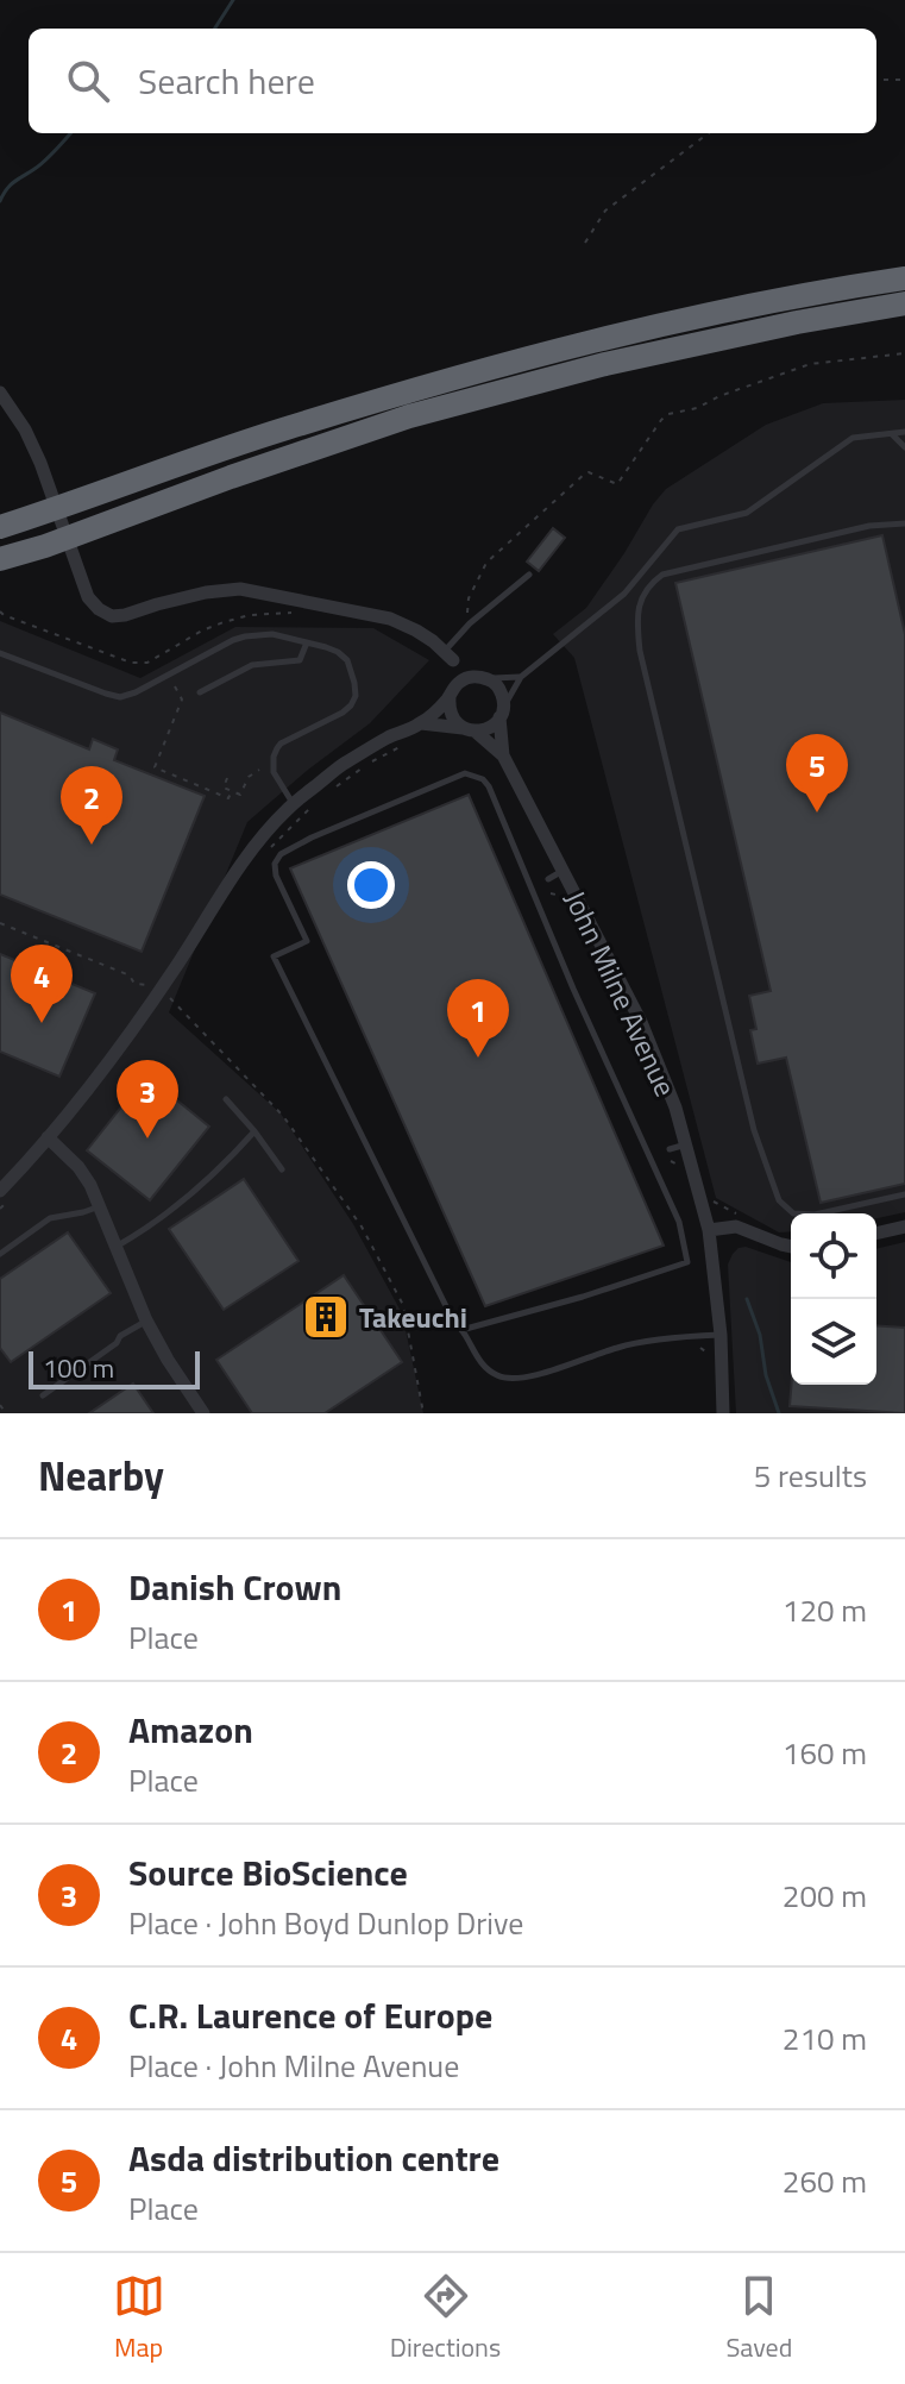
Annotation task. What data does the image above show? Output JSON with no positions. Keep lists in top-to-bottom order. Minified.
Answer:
{"streets":{"street":["John Milne Avenue"]},"places":{"building":["Takeuchi"]},"scale_bar":"100 m","page":{"search":"Search here","pins":["5","2","4","1","3"],"scale":"100 m","heading":["Nearby","5 results"],"list":[{"mark":"1","name":"Danish Crown","note":"Place","value":"120 m"},{"mark":"2","name":"Amazon","note":"Place","value":"160 m"},{"mark":"3","name":"Source BioScience","note":"Place · John Boyd Dunlop Drive","value":"200 m"},{"mark":"4","name":"C.R. Laurence of Europe","note":"Place · John Milne Avenue","value":"210 m"},{"mark":"5","name":"Asda distribution centre","note":"Place","value":"260 m"}],"nav":["Map","Directions","Saved"]}}
